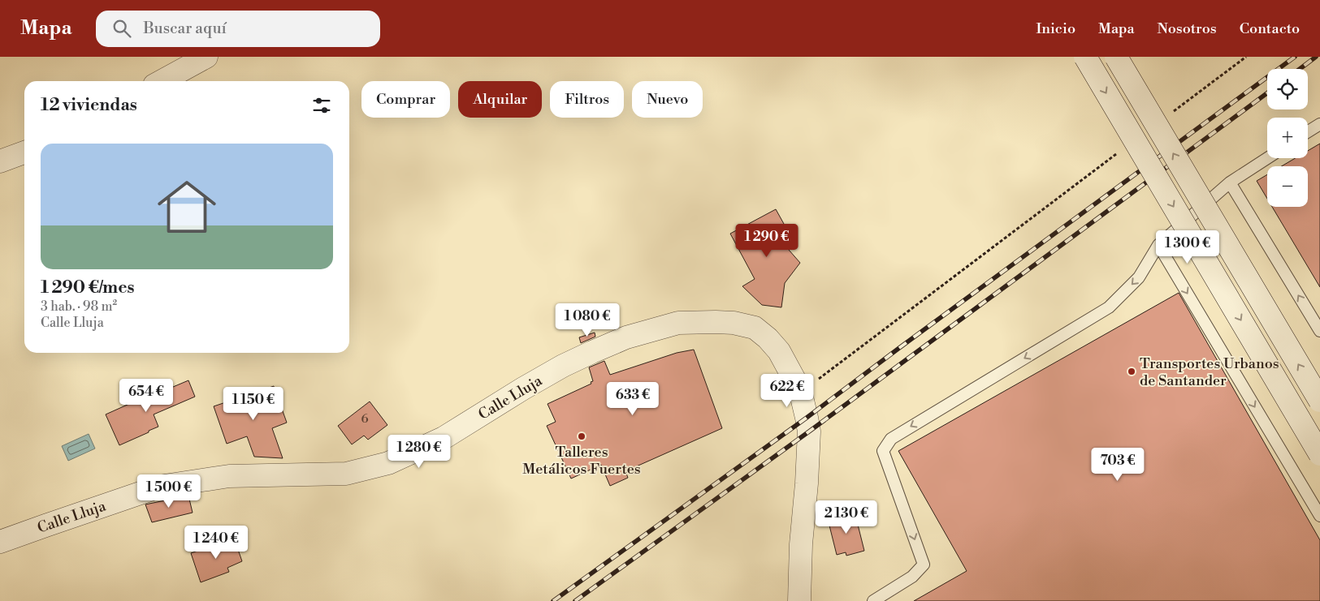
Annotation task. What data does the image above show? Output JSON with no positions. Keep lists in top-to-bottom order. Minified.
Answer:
{"streets":{"street":["Calle Lluja"]},"places":["Transportes Urbanos de Santander","Talleres Metálicos Fuertes"],"house_numbers":["6"],"page":{"header":"Mapa","search":"Buscar aquí","nav":["Inicio","Mapa","Nosotros","Contacto"],"map_buttons":["+","−"],"chip":["Comprar","Alquilar","Filtros","Nuevo"],"heading":"12 viviendas","list":[{"name":"1 290 €/mes","note":"3 hab. · 98 m² · Calle Lluja"}],"price":["1 290 €","1 300 €","1 080 €","622 €","654 €","633 €","1 150 €","1 280 €","703 €","1 500 €","2 130 €","1 240 €"]}}
